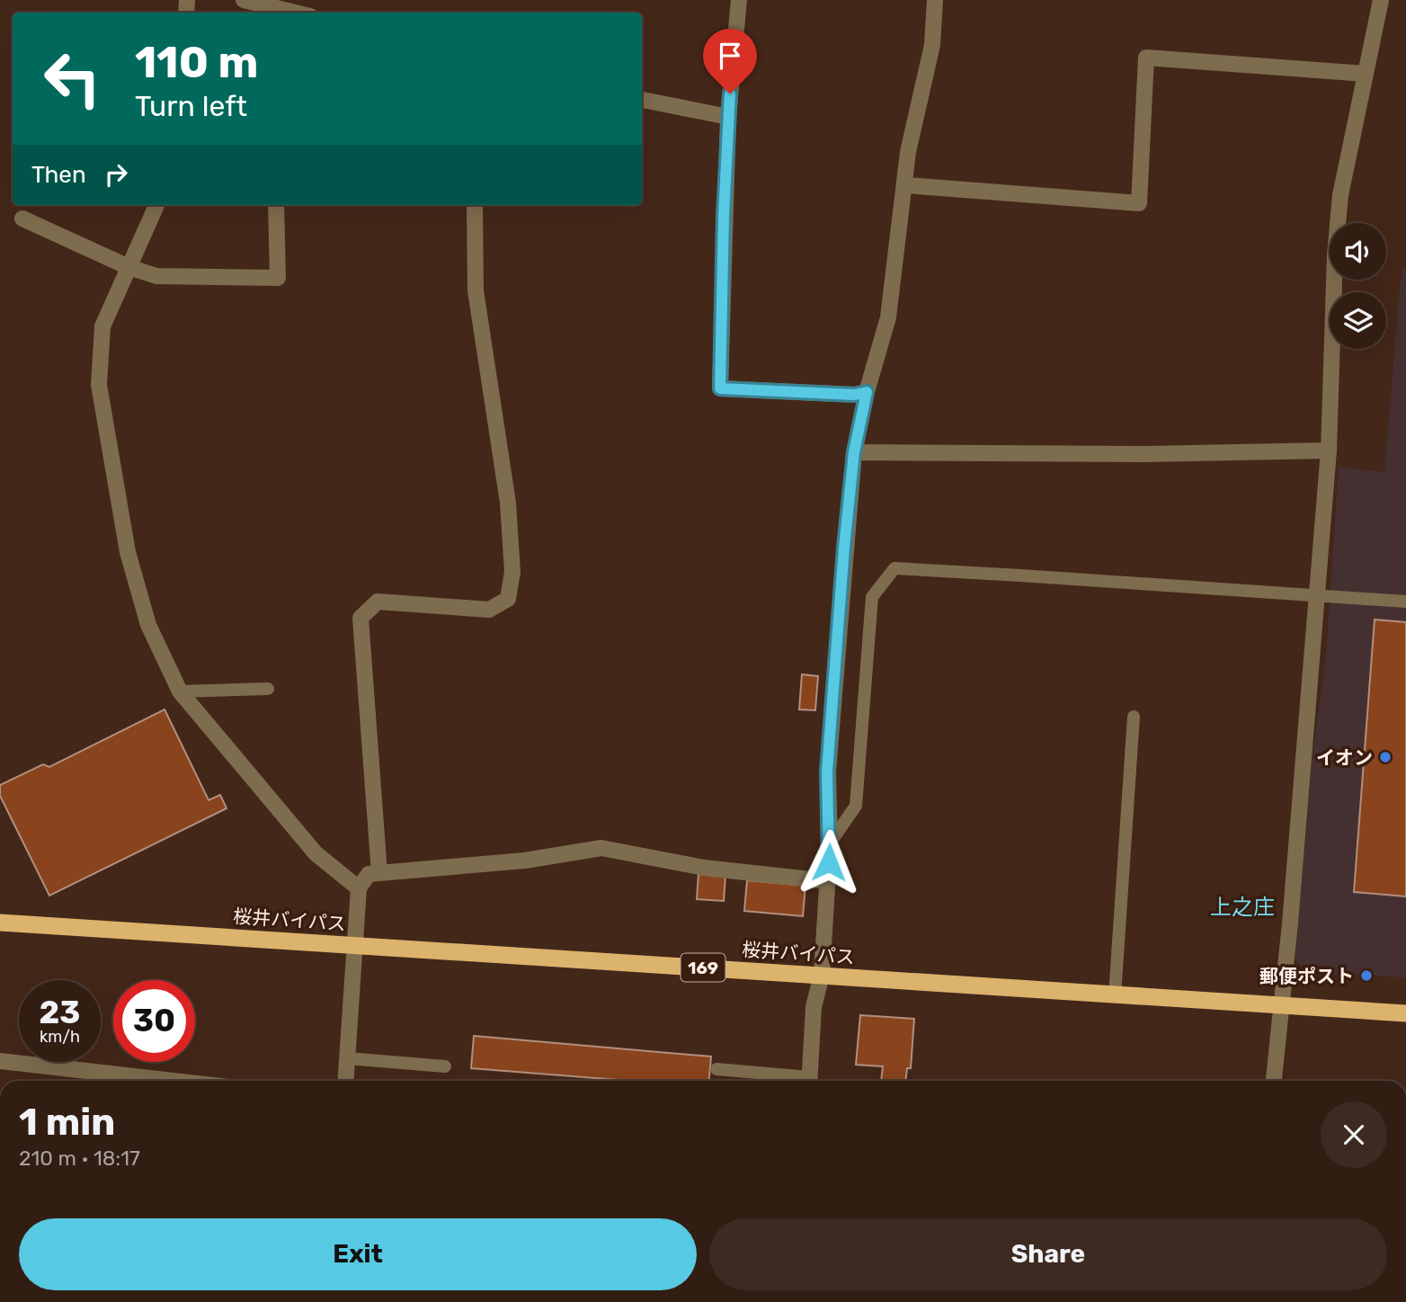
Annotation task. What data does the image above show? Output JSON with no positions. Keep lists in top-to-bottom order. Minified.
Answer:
{"streets":{"highway":["桜井バイパス","169"]},"districts":["上之庄"],"places":["イオン","郵便ポスト"],"page":{"turn":["110 m","Turn left"],"then":"Then","speed":"23 km/h","limit":"30","heading":["1 min","210 m · 18:17"],"buttons":["Exit","Share"]}}
